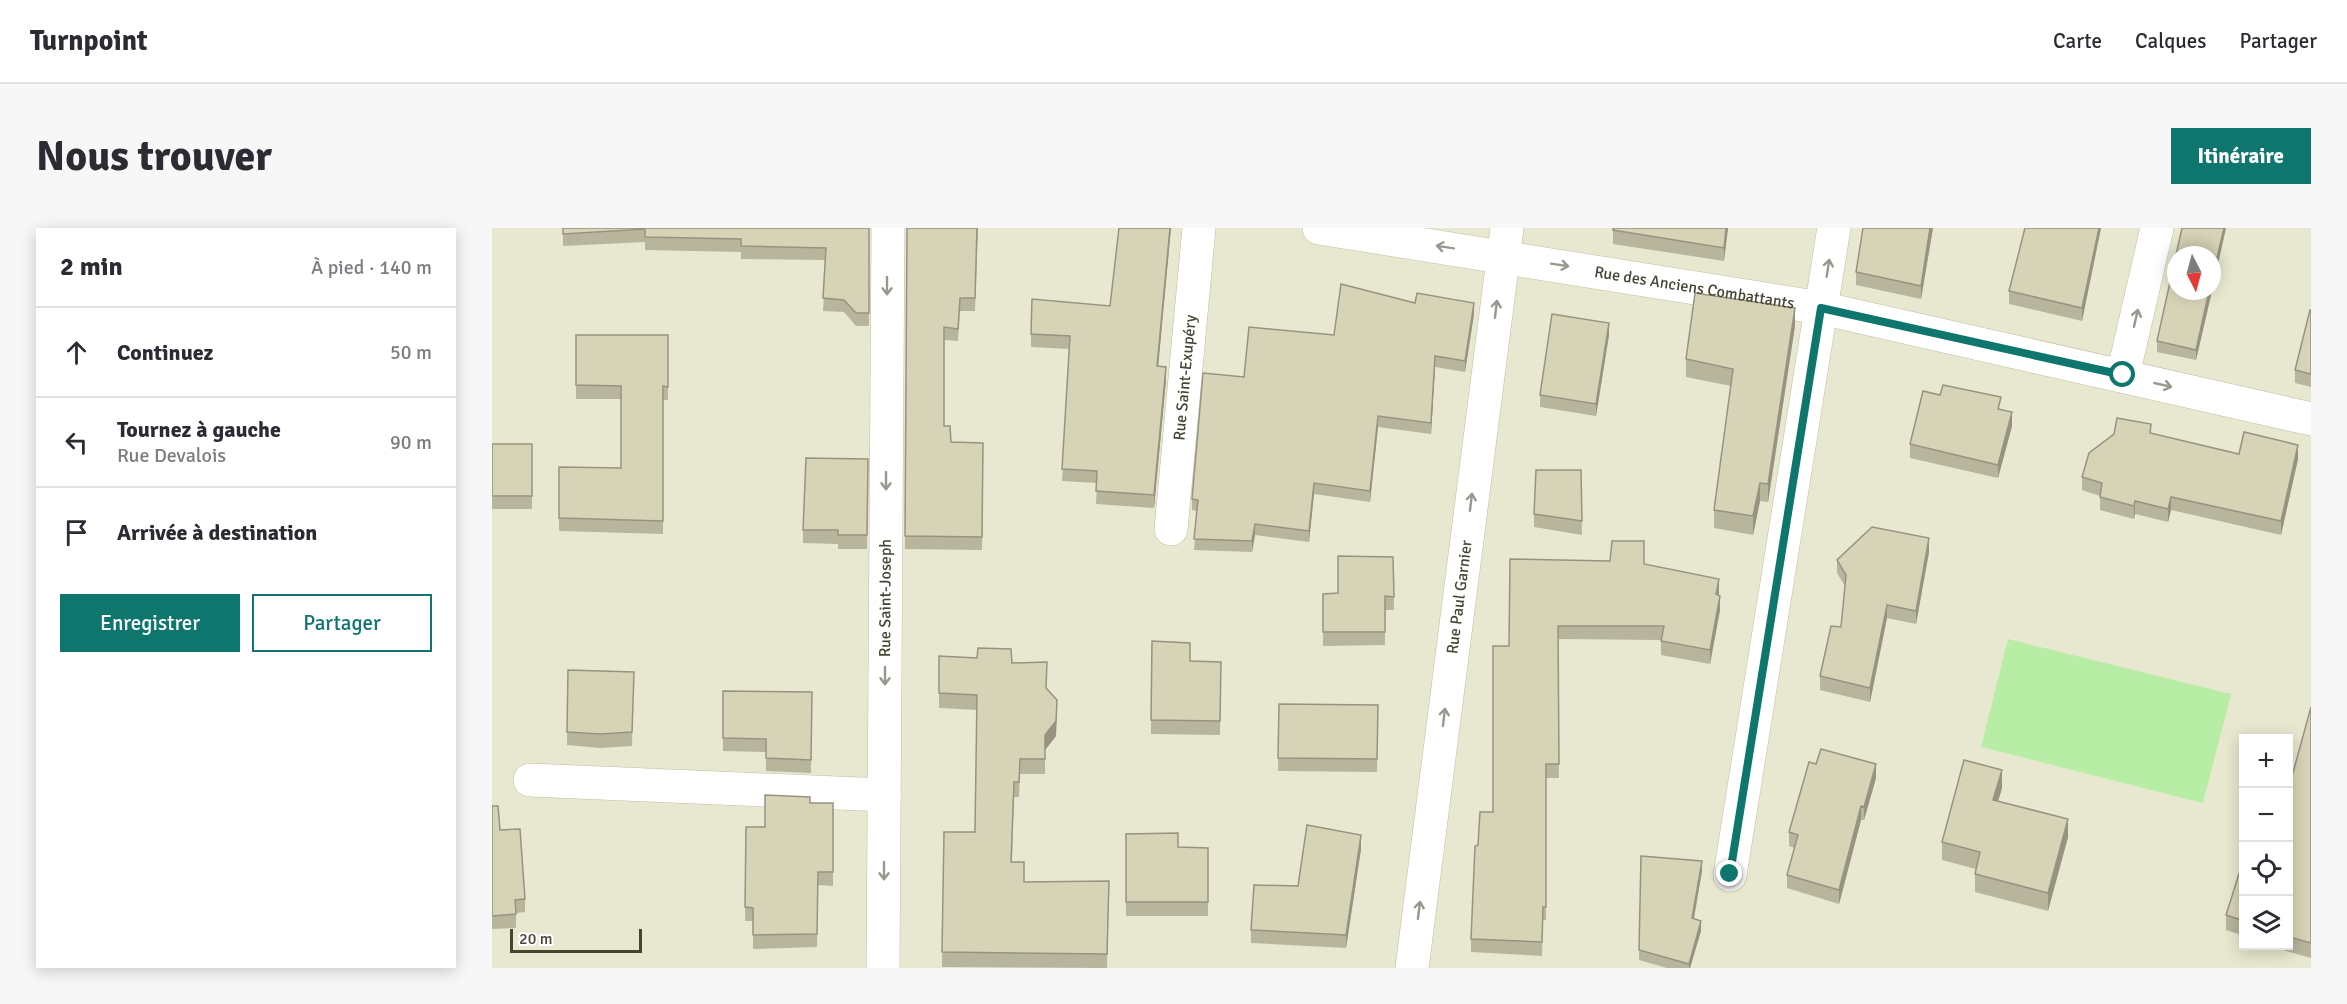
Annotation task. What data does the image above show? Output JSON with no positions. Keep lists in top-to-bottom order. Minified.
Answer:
{"streets":{"street":["Rue des Anciens Combattants","Rue Saint-Exupéry","Rue Saint-Joseph","Rue Paul Garnier"]},"crossings":[["Rue des Anciens Combattants","Rue Paul Garnier"]],"one_way":["Rue Saint-Joseph","Rue Paul Garnier"],"scale_bar":"20 m","north":"bottom","page":{"header":"Turnpoint","nav":["Carte","Calques","Partager"],"buttons":["Itinéraire",["Enregistrer","Partager"]],"title":"Nous trouver","heading":["2 min","À pied · 140 m"],"list":[["Continuez","50 m"],["Tournez à gauche","Rue Devalois","90 m"],"Arrivée à destination"],"map_buttons":["+","−"],"scale":"20 m"}}
